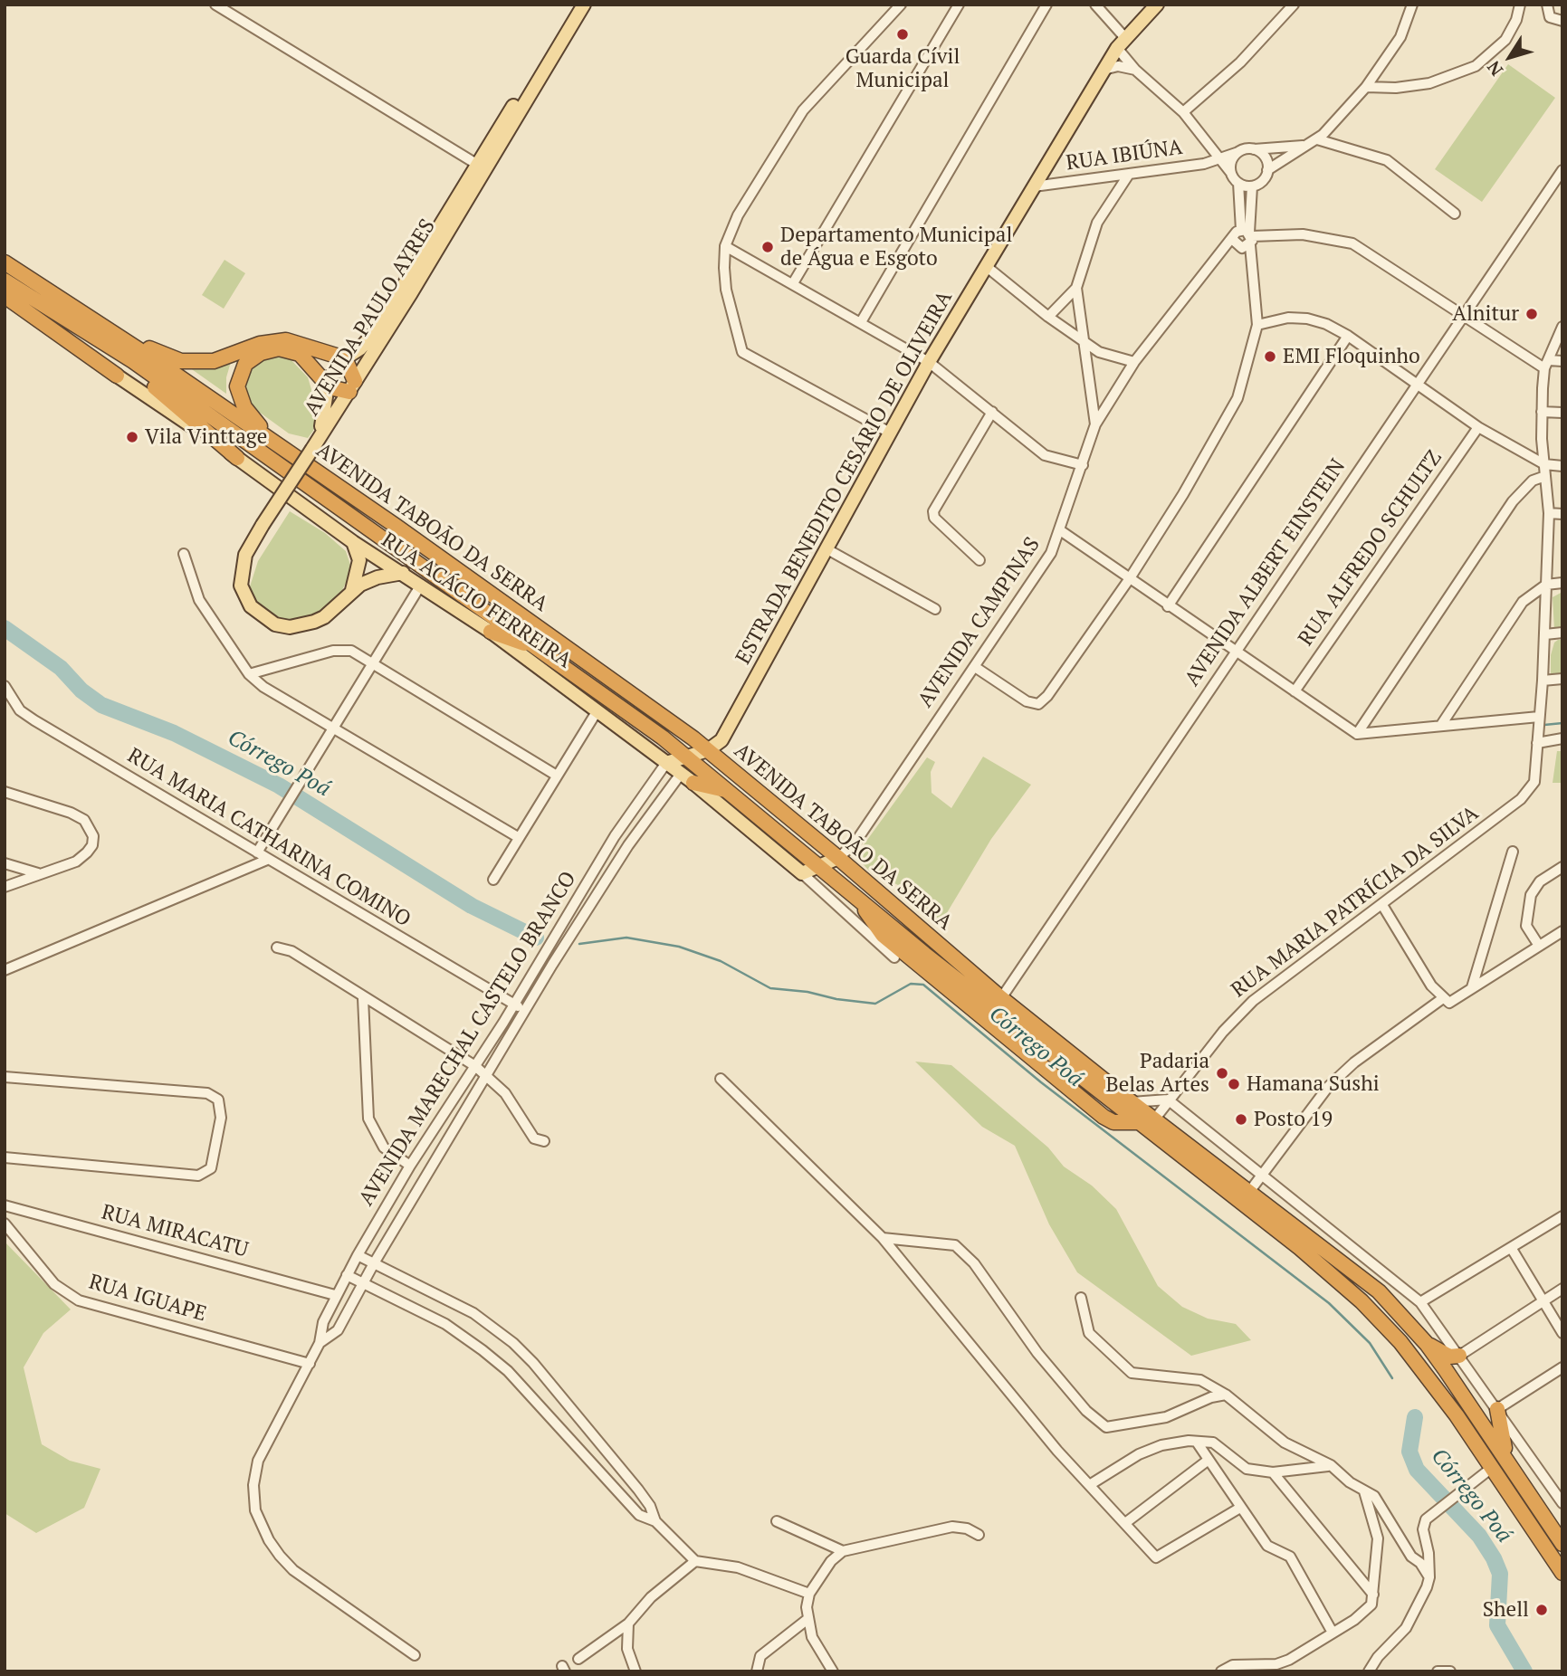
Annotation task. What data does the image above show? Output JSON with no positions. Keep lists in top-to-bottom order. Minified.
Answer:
{"streets":{"highway":["AVENIDA TABOÃO DA SERRA"],"main road":["AVENIDA PAULO AYRES","ESTRADA BENEDITO CESÁRIO DE OLIVEIRA","RUA ACÁCIO FERREIRA"],"street":["RUA IBIÚNA","RUA ALFREDO SCHULTZ","AVENIDA ALBERT EINSTEIN","AVENIDA CAMPINAS","RUA MARIA CATHARINA COMINO","RUA MARIA PATRÍCIA DA SILVA","AVENIDA MARECHAL CASTELO BRANCO","RUA MIRACATU","RUA IGUAPE"]},"crossings":[["RUA IBIÚNA","ESTRADA BENEDITO CESÁRIO DE OLIVEIRA"],["ESTRADA BENEDITO CESÁRIO DE OLIVEIRA","AVENIDA TABOÃO DA SERRA"],["AVENIDA TABOÃO DA SERRA","AVENIDA ALBERT EINSTEIN"],["AVENIDA TABOÃO DA SERRA","AVENIDA CAMPINAS"],["AVENIDA TABOÃO DA SERRA","RUA MARIA PATRÍCIA DA SILVA"],["RUA ACÁCIO FERREIRA","AVENIDA MARECHAL CASTELO BRANCO"],["RUA MARIA CATHARINA COMINO","AVENIDA MARECHAL CASTELO BRANCO"],["AVENIDA MARECHAL CASTELO BRANCO","RUA MIRACATU"],["AVENIDA MARECHAL CASTELO BRANCO","RUA IGUAPE"]],"water":["Córrego Poá"],"places":["Guarda Cívil Municipal","Departamento Municipal de Água e Esgoto","Alnitur","EMI Floquinho","Vila Vinttage","Padaria Belas Artes","Hamana Sushi","Posto 19","Shell"],"north":"bottom left"}
